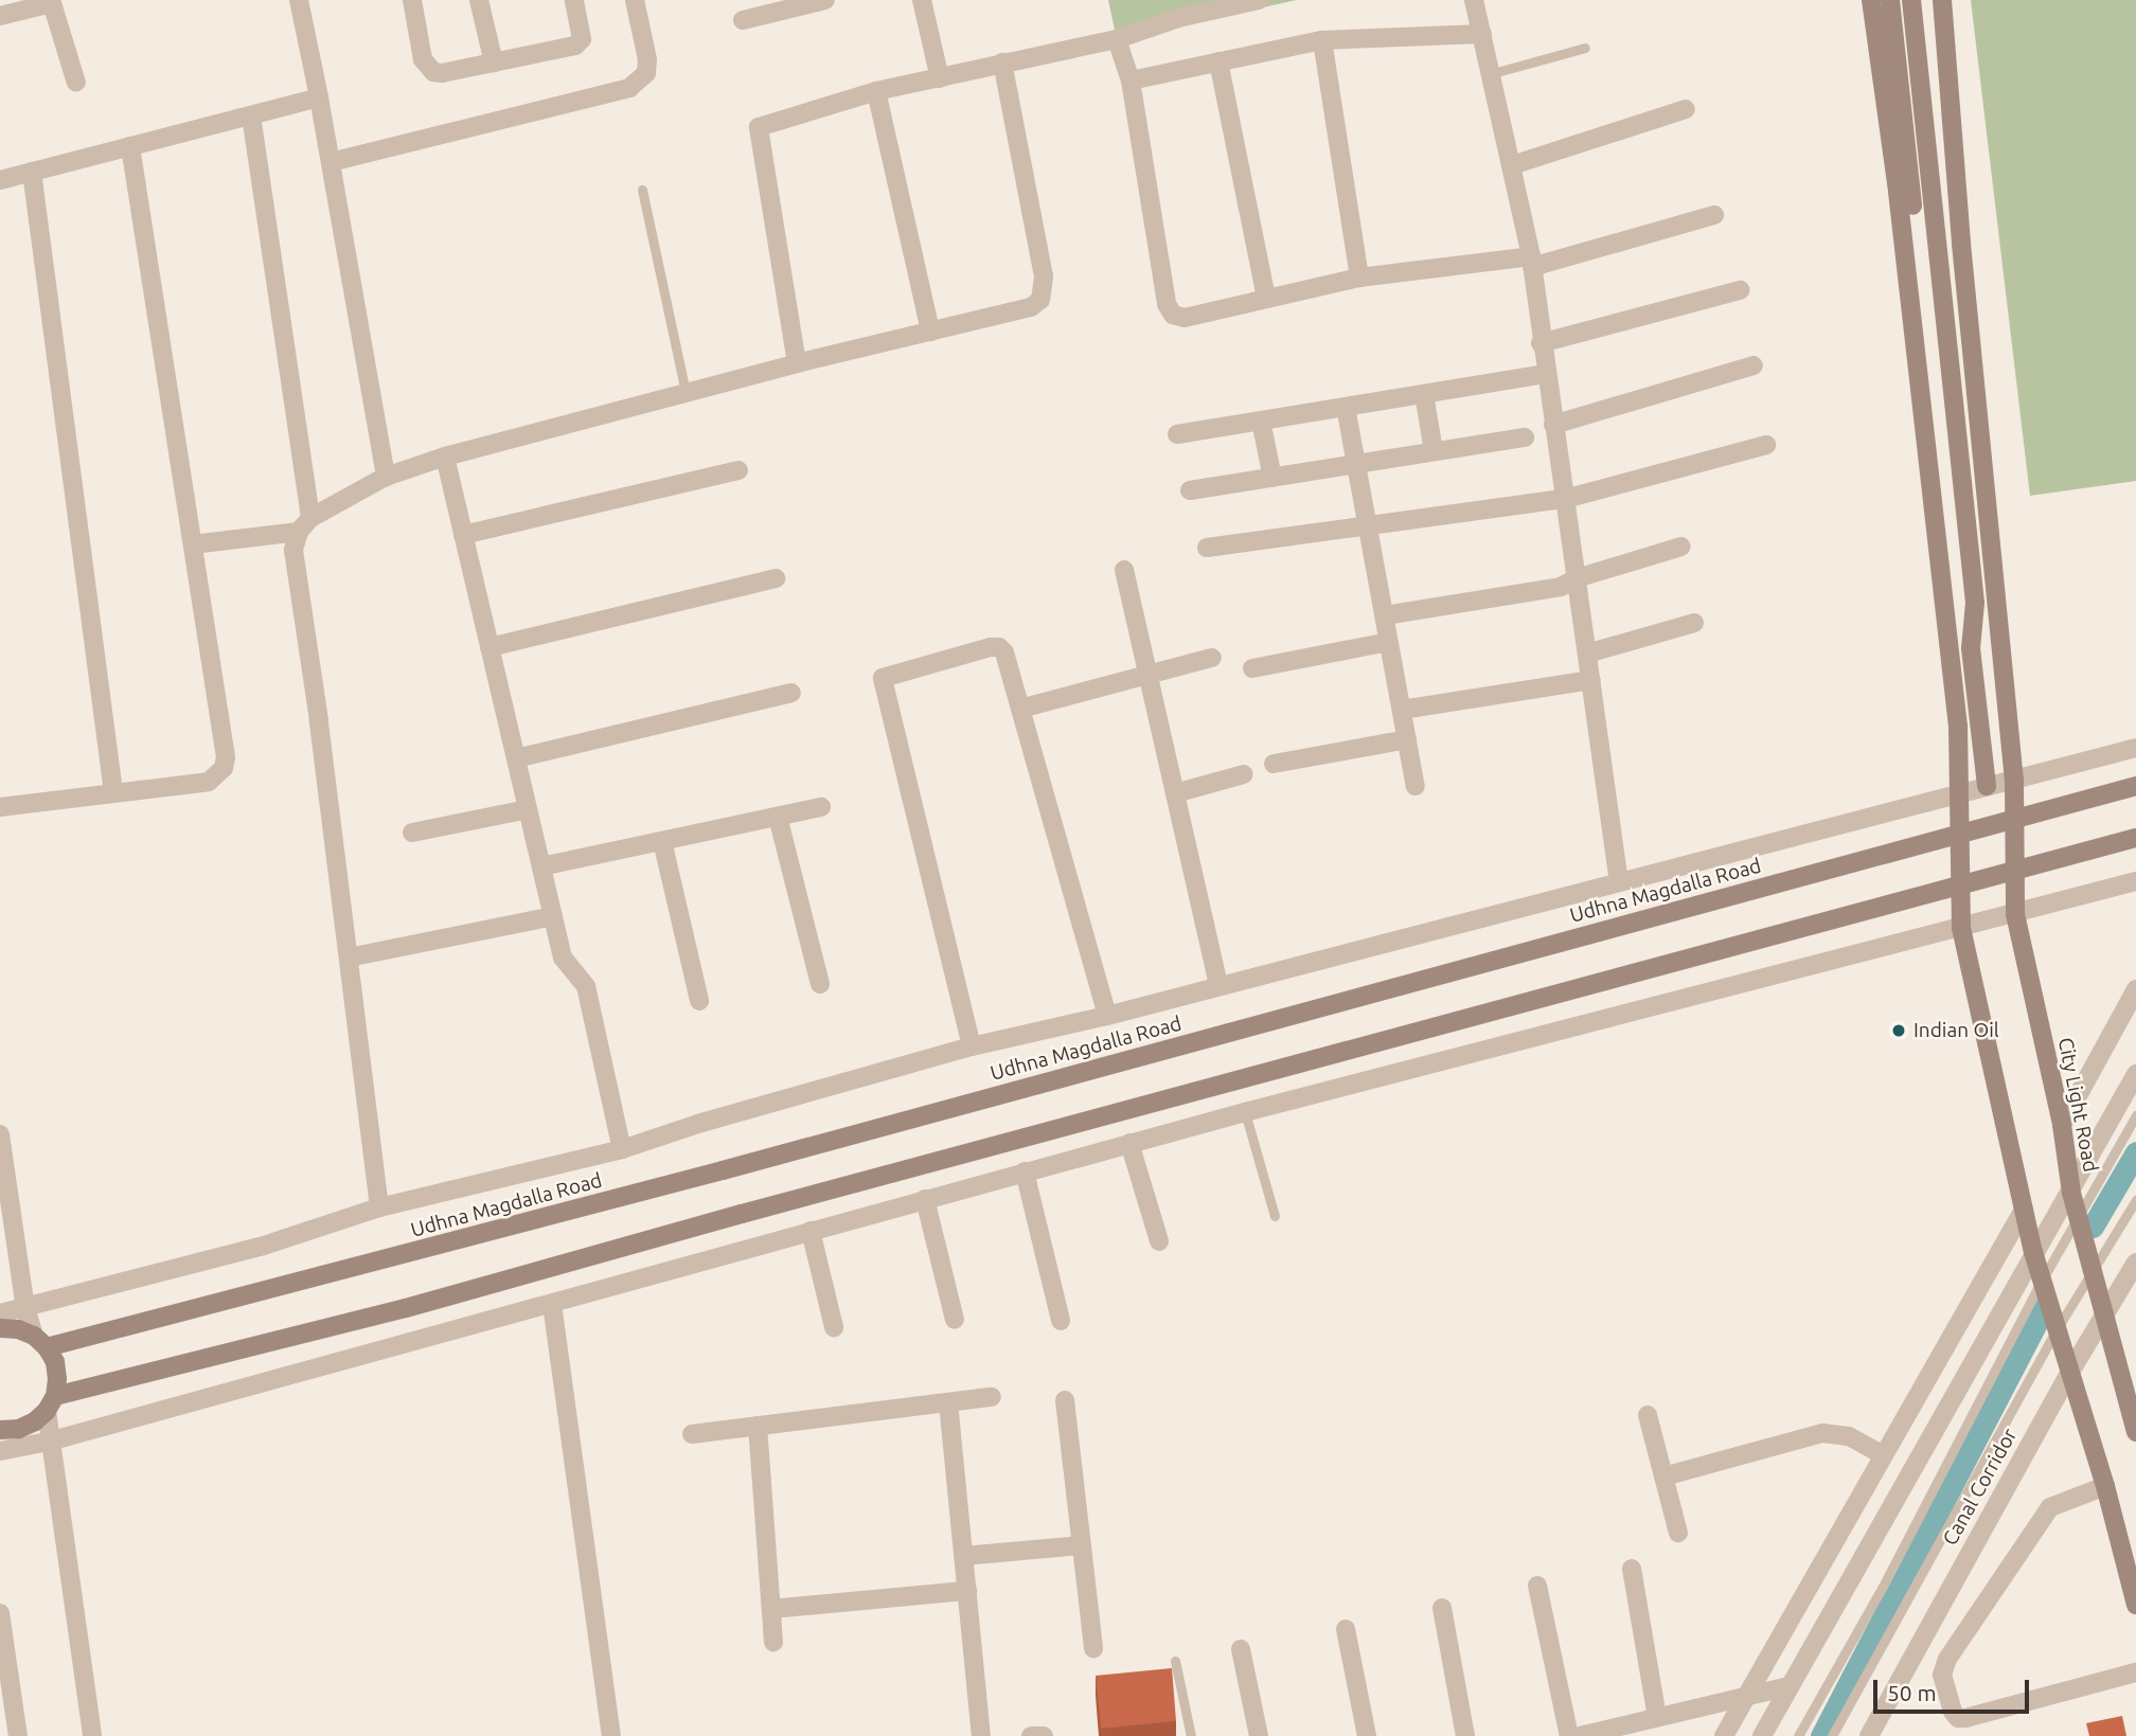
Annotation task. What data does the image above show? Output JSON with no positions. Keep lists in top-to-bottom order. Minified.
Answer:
{"streets":{"main road":["Udhna Magdalla Road","City Light Road"],"street":["Canal Corridor"]},"crossings":[["City Light Road","Canal Corridor"]],"places":["Indian Oil"],"scale_bar":"50 m"}
